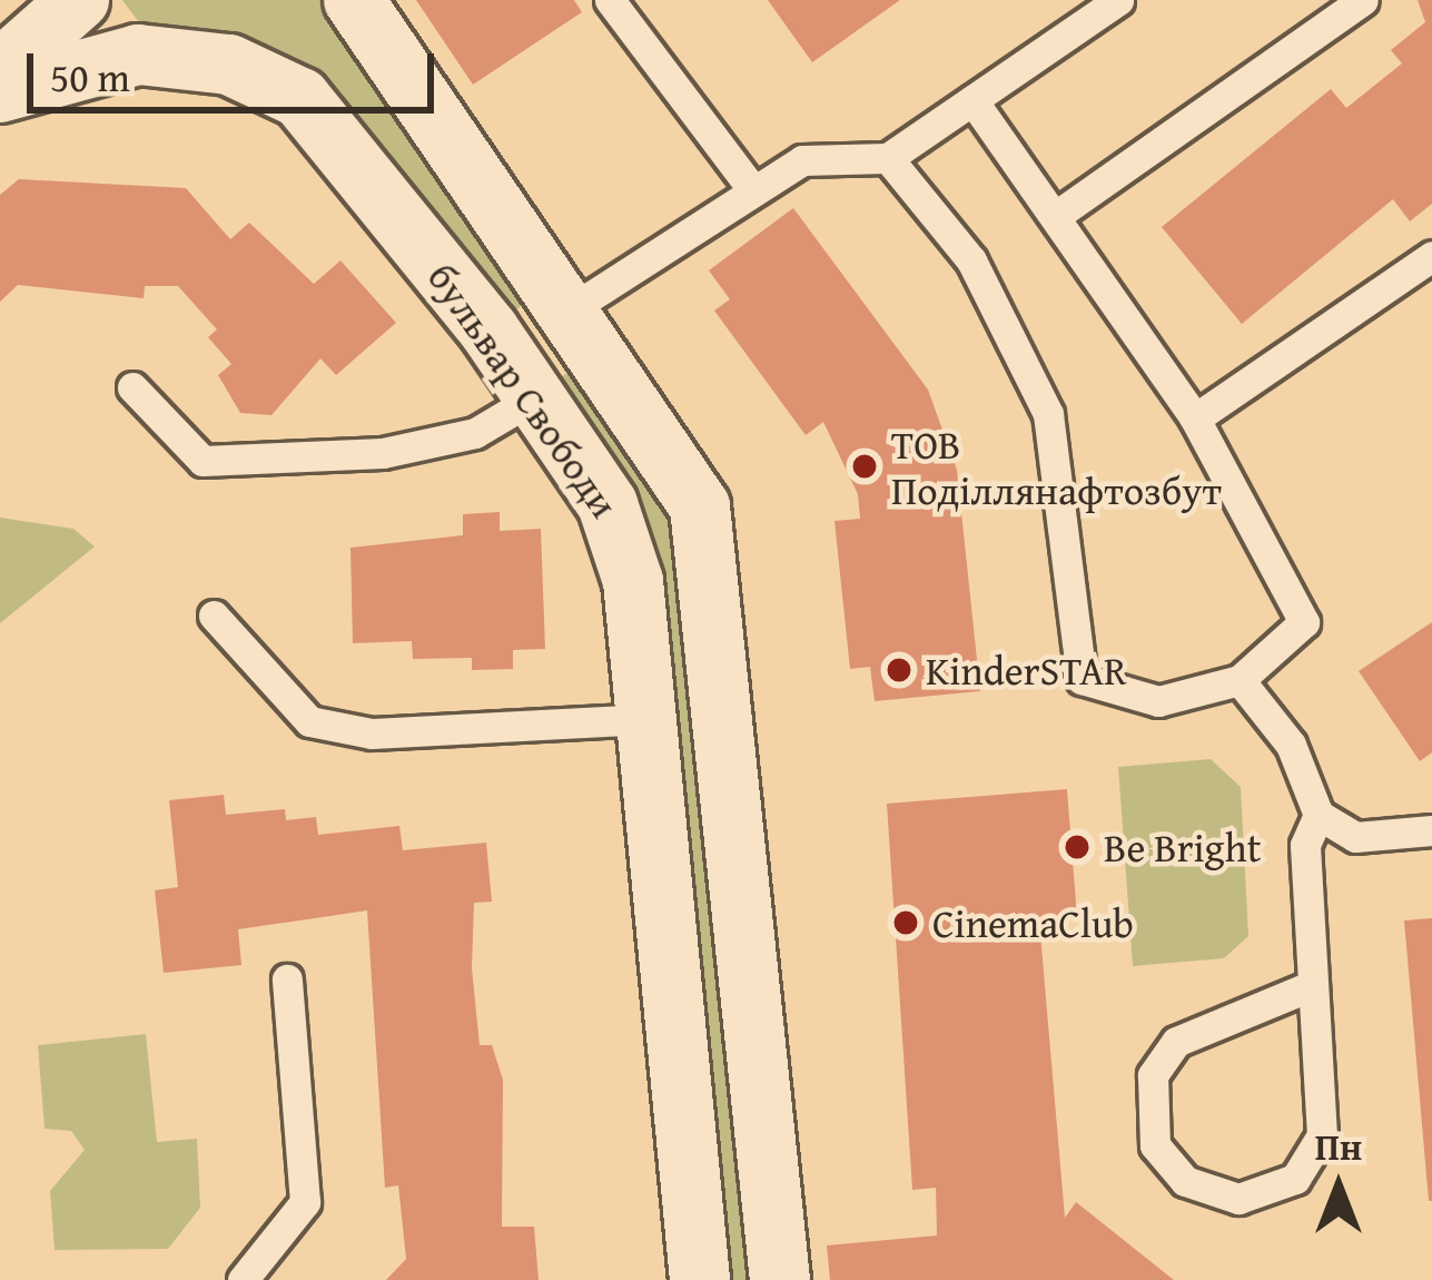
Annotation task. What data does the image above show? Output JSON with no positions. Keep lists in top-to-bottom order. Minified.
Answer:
{"streets":{"street":["бульвар Свободи"]},"places":["ТОВ Поділлянафтозбут","KinderSTAR","Be Bright","CinemaClub"],"scale_bar":"50 m","north":"top"}
